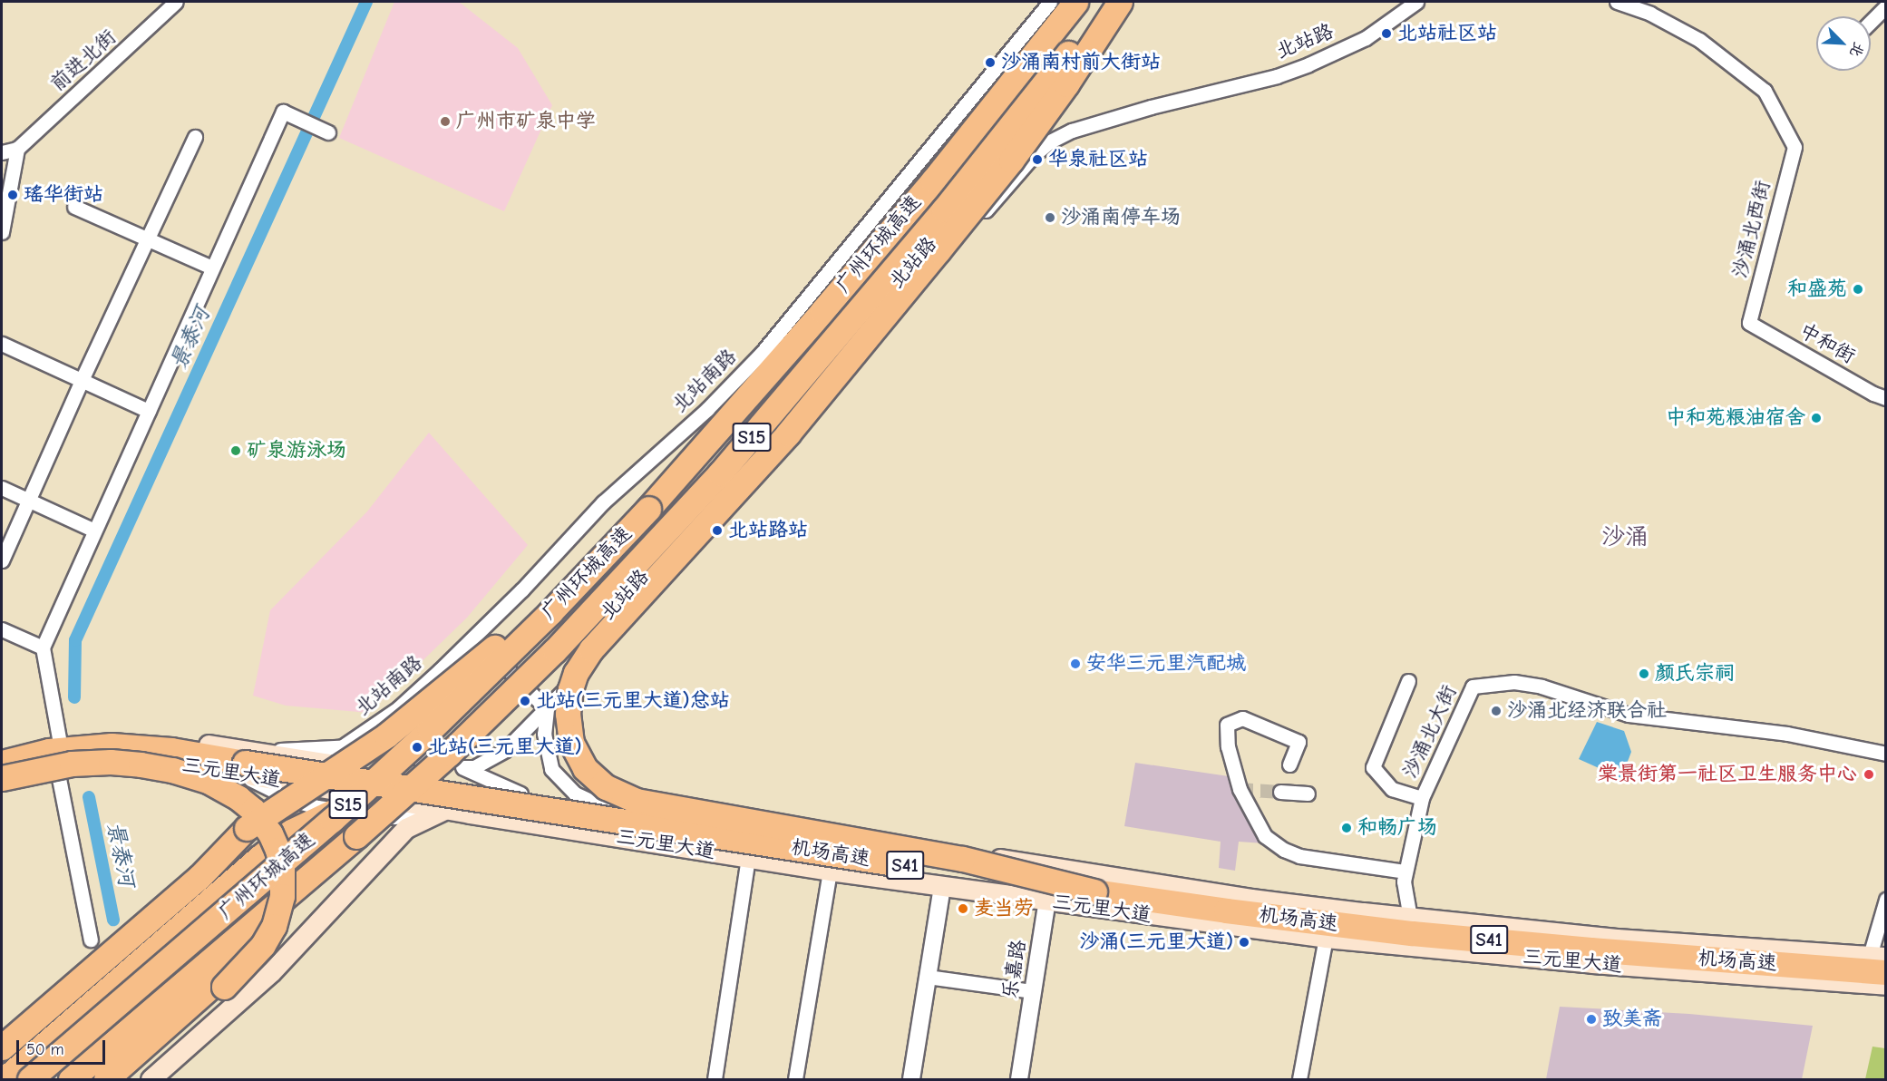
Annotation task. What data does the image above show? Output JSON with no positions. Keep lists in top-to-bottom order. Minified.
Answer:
{"streets":{"highway":["广州环城高速","S15","机场高速","S41"],"main road":["三元里大道"],"street":["北站路","前进北街","沙涌北西街","中和街","北站南路","沙涌北大街","乐嘉路"]},"crossings":[["沙涌北西街","中和街"],["沙涌北大街","三元里大道"],["三元里大道","机场高速"],["三元里大道","乐嘉路"]],"districts":["沙涌"],"water":["景泰河"],"places":["北站社区站","沙涌南村前大街站","广州市矿泉中学","华泉社区站","瑶华街站","沙涌南停车场","和盛苑","中和苑粮油宿舍","矿泉游泳场","北站路站","安华三元里汽配城","颜氏宗祠","北站(三元里大道)总站","沙涌北经济联合社","北站(三元里大道)","棠景街第一社区卫生服务中心","和畅广场","麦当劳","沙涌(三元里大道)","致美斋"],"scale_bar":"50 m","north":"bottom right"}
